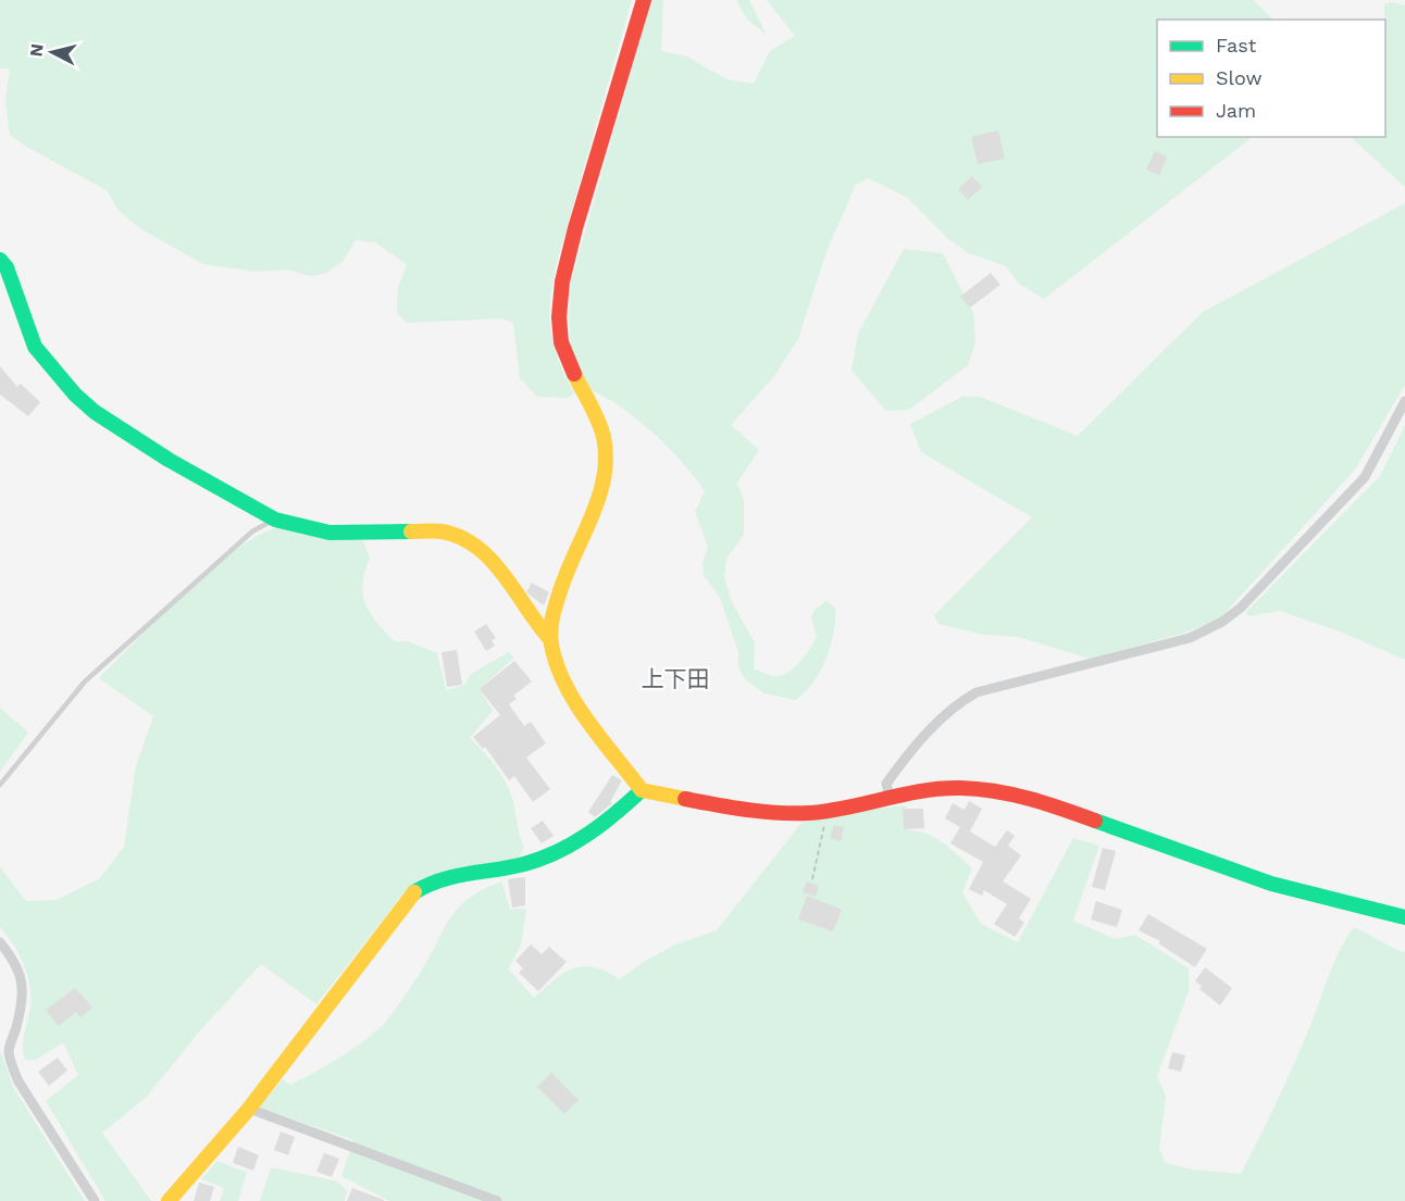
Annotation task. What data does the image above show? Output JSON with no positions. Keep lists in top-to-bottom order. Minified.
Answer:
{"districts":["上下田"],"legend":["Fast","Slow","Jam"],"north":"left"}
